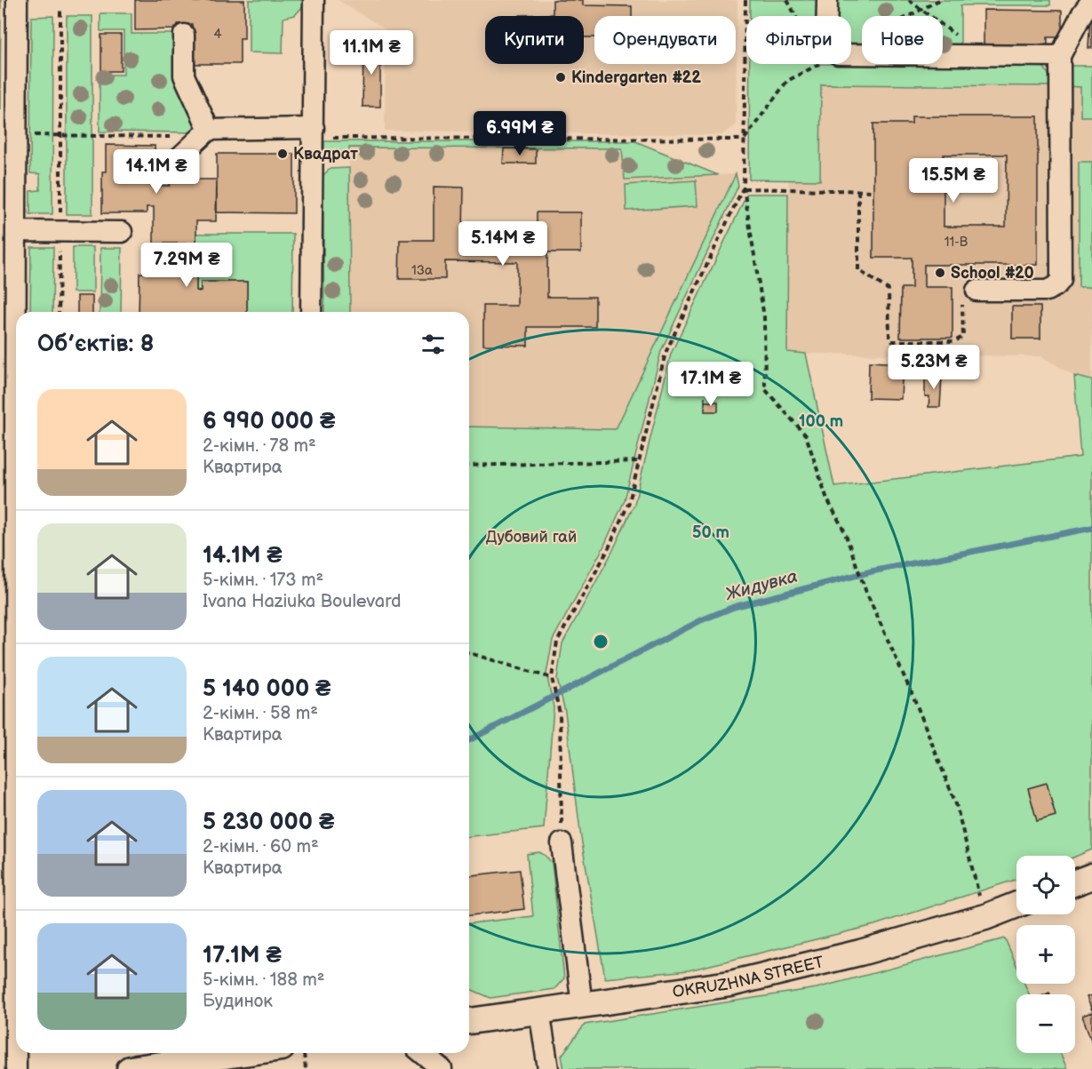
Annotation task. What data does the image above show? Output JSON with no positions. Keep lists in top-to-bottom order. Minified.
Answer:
{"streets":{"main road":["OKRUZHNA STREET"]},"water":["Жидувка"],"parks":["Дубовий гай"],"places":["Kindergarten #22","Квадрат","School #20"],"house_numbers":["4","11-В","13а"],"page":{"chip":["Купити","Орендувати","Фільтри","Нове"],"price":["11.1M ₴","6.99M ₴","14.1M ₴","15.5M ₴","5.14M ₴","7.29M ₴","5.23M ₴","17.1M ₴"],"heading":"Об’єктів: 8","list":[{"name":"6 990 000 ₴","note":"2-кімн. · 78 m² · Квартира"},{"name":"14.1M ₴","note":"5-кімн. · 173 m² · Ivana Haziuka Boulevard"},{"name":"5 140 000 ₴","note":"2-кімн. · 58 m² · Квартира"},{"name":"5 230 000 ₴","note":"2-кімн. · 60 m² · Квартира"},{"name":"17.1M ₴","note":"5-кімн. · 188 m² · Будинок"}],"map_buttons":["+","−"]},"rings":["100 m","50 m"]}
